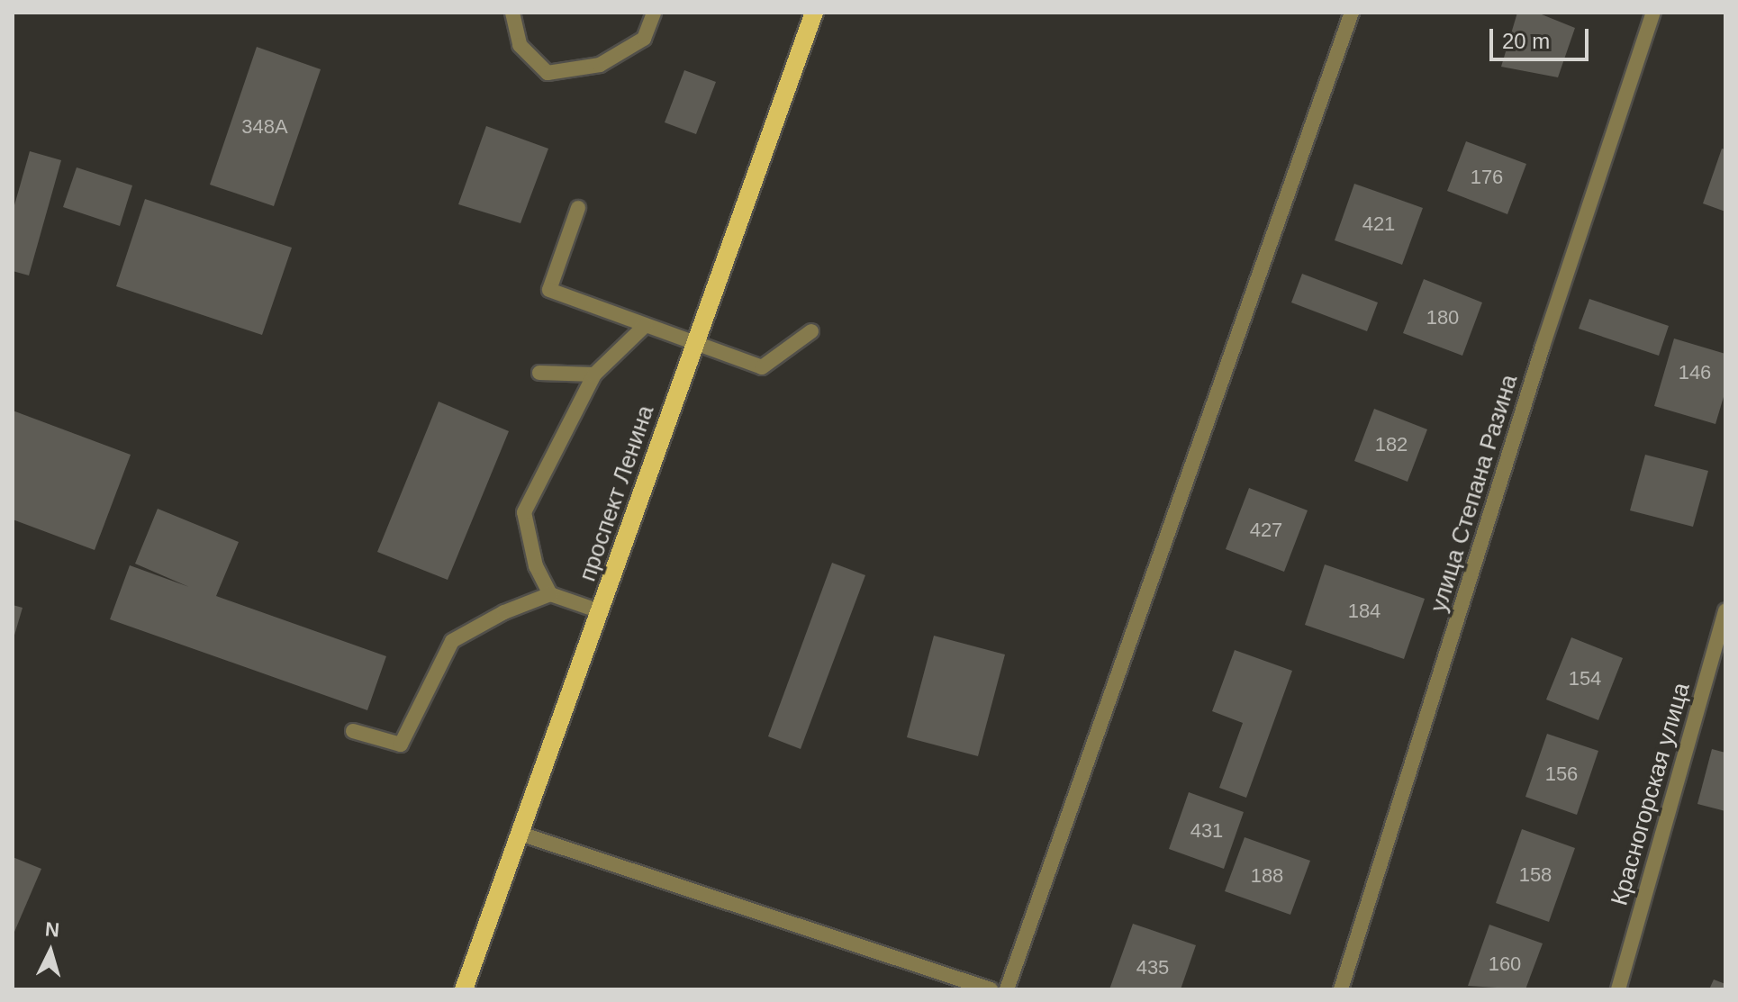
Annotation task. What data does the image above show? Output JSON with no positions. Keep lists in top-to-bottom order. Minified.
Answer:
{"streets":{"main road":["проспект Ленина"],"street":["улица Степана Разина","Красногорская улица"]},"house_numbers":["348А","176","421","180","146","182","427","184","154","156","431","158","188","160","435"],"scale_bar":"20 m","north":"top"}
